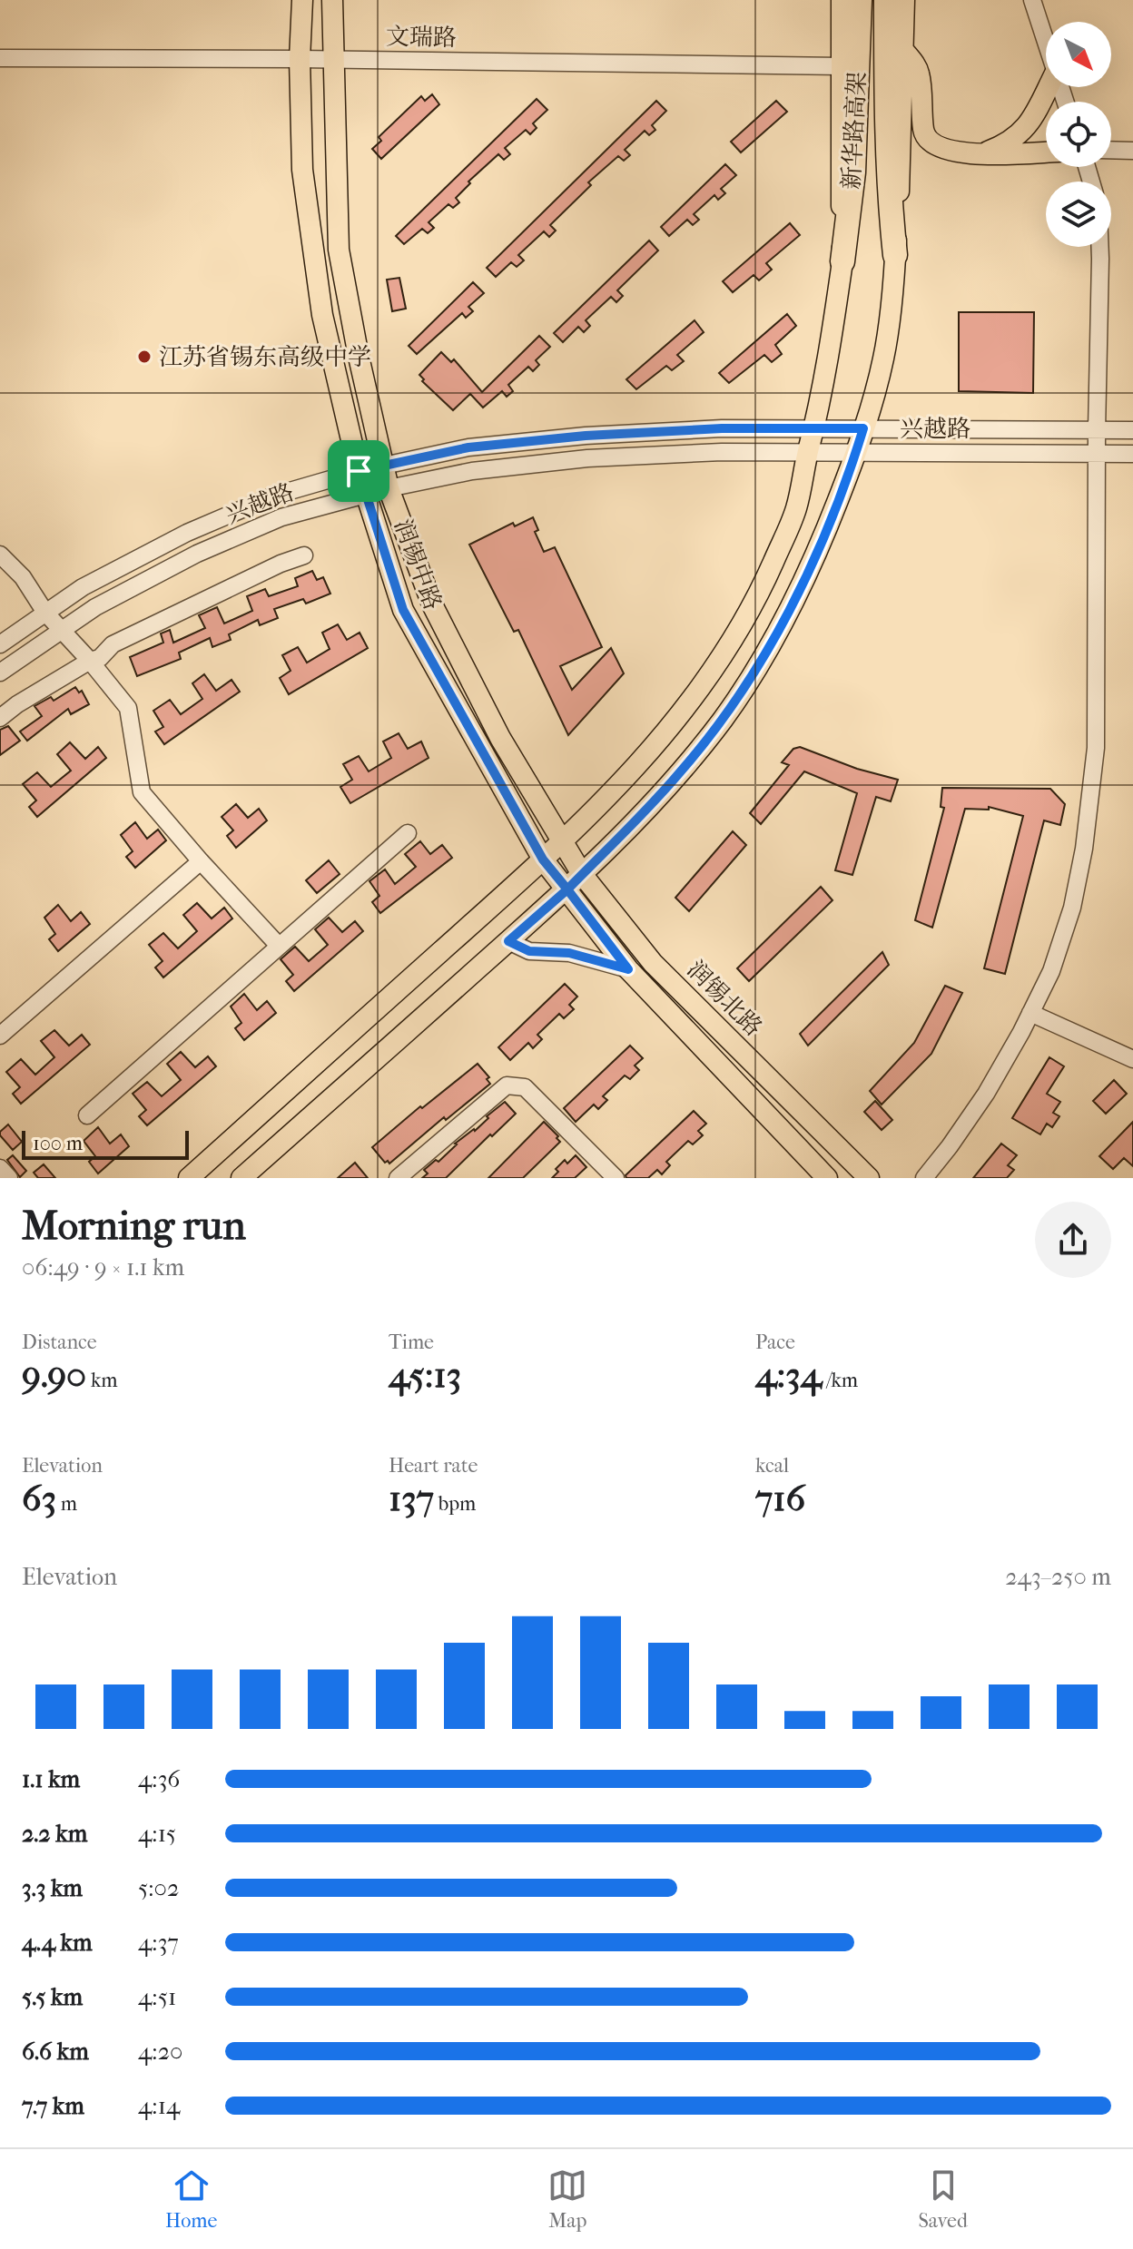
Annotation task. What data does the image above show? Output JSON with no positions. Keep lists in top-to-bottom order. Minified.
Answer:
{"streets":{"highway":["新华路高架"],"main road":["润锡中路","润锡北路"],"street":["文瑞路","兴越路"]},"crossings":[["文瑞路","润锡中路"],["兴越路","润锡中路"],["润锡中路","润锡北路"]],"places":["江苏省锡东高级中学"],"scale_bar":"100 m","north":"bottom right","page":{"scale":"100 m","heading":["Morning run","06:49 · 9 × 1.1 km"],"stats":[["Distance","9.90 km"],["Time","45:13"],["Pace","4:34 /km"],["Elevation","63 m"],["Heart rate","137 bpm"],["kcal","716"]],"chart":["Elevation","243–250 m"],"list":[{"name":"1.1 km","note":"4:36"},{"name":"2.2 km","note":"4:15"},{"name":"3.3 km","note":"5:02"},{"name":"4.4 km","note":"4:37"},{"name":"5.5 km","note":"4:51"},{"name":"6.6 km","note":"4:20"},{"name":"7.7 km","note":"4:14"}],"tabs":["Home","Map","Saved"]}}
